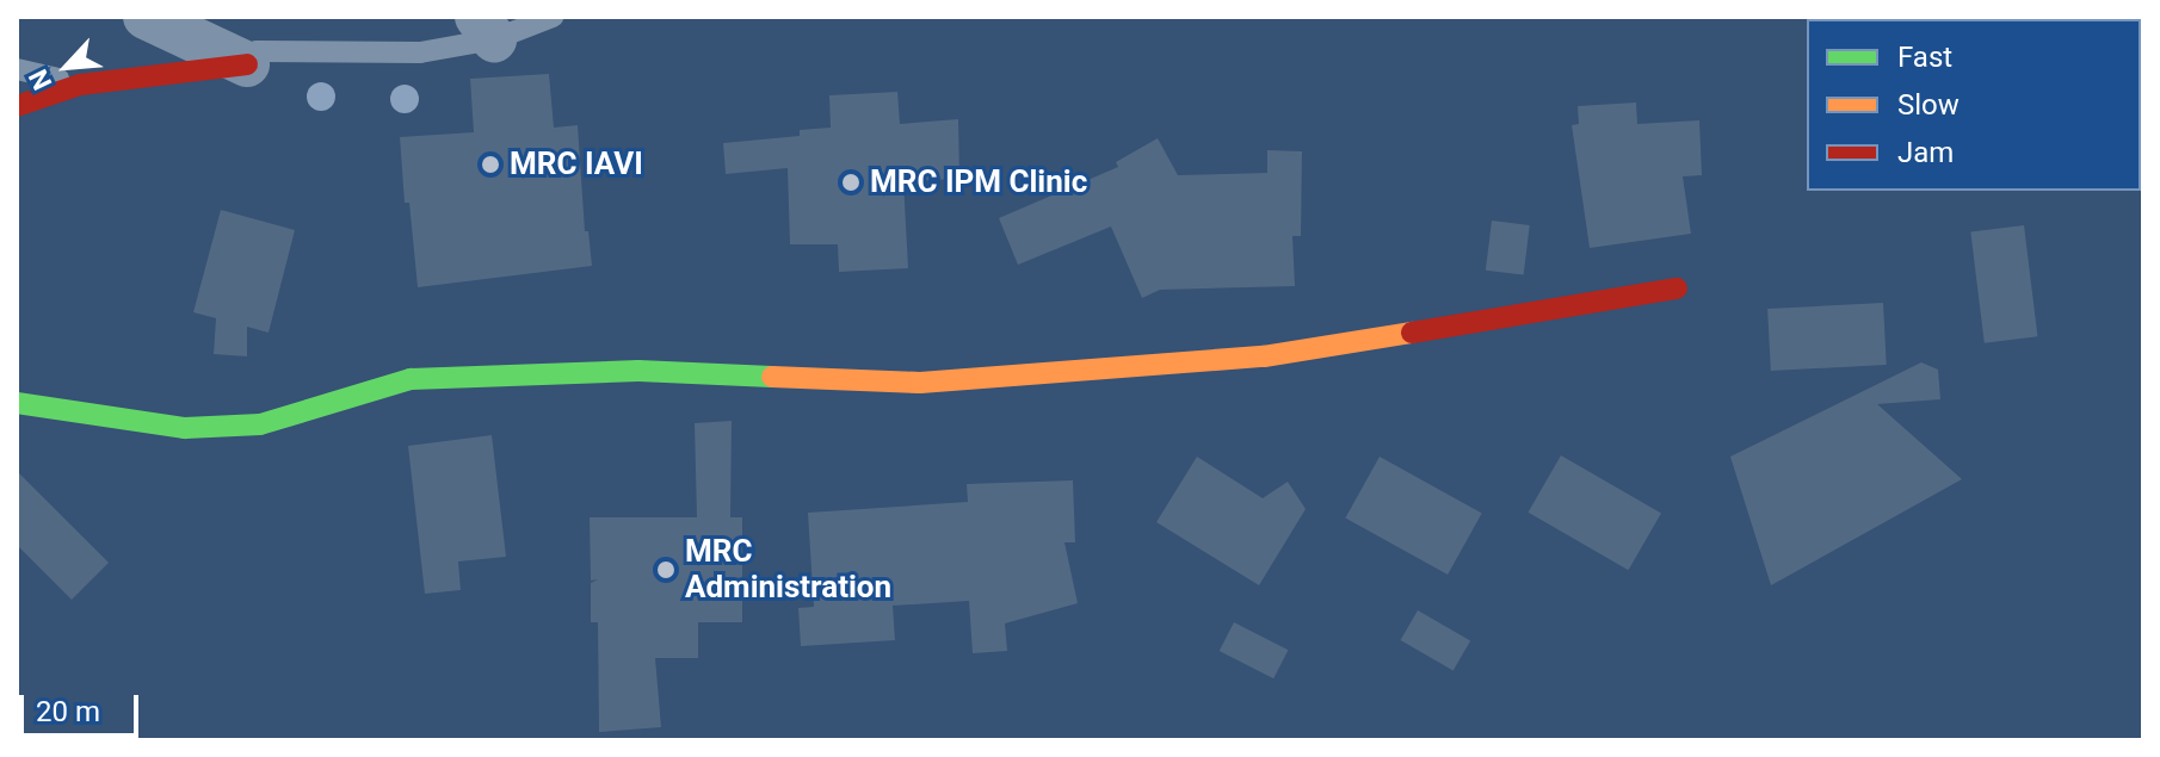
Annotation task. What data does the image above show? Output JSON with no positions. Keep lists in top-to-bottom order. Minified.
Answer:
{"places":["MRC IAVI","MRC IPM Clinic","MRC Administration"],"legend":["Fast","Slow","Jam"],"scale_bar":"20 m","north":"bottom left"}
